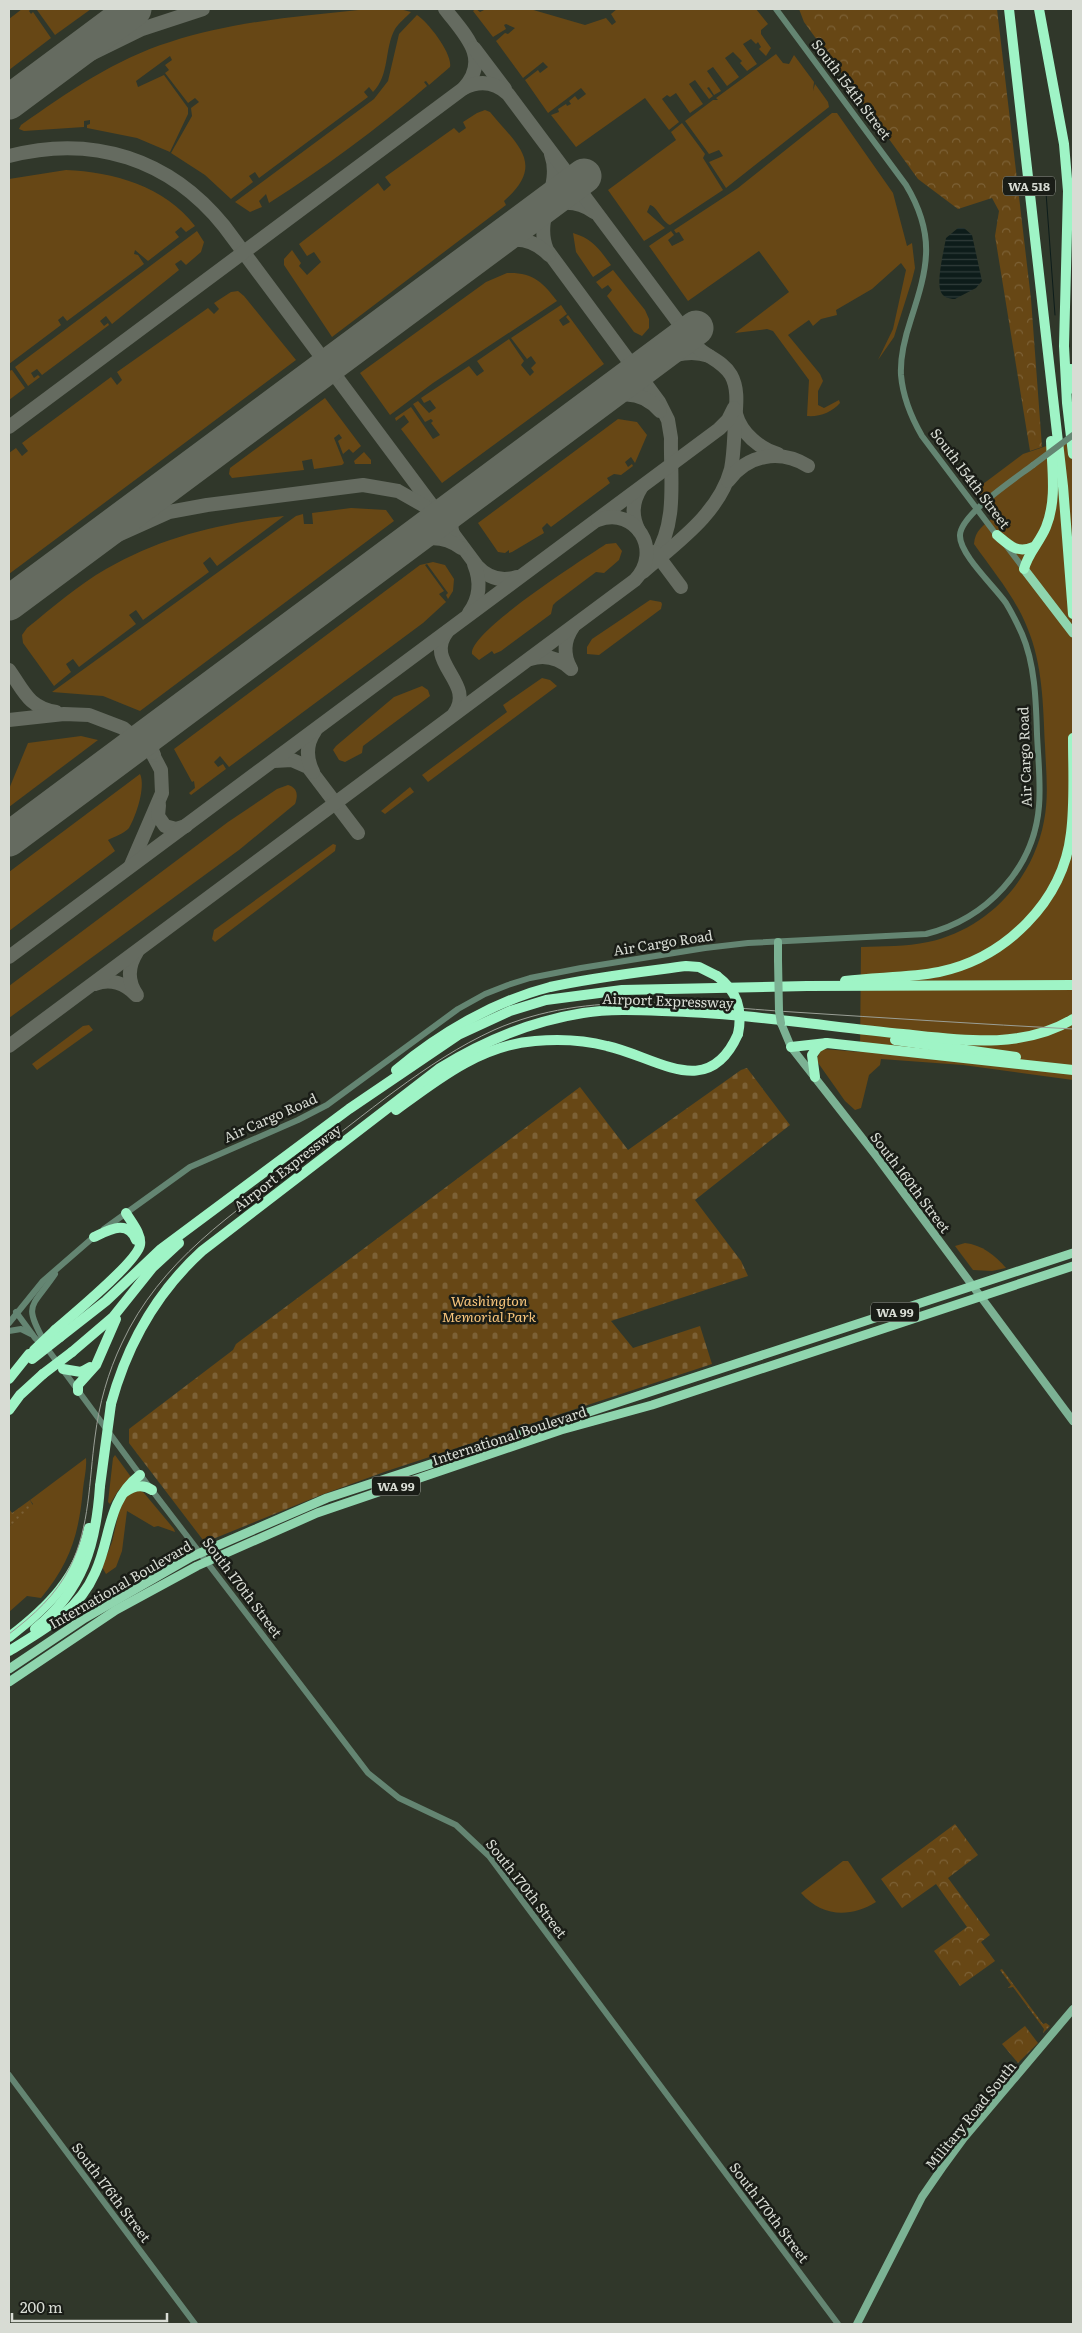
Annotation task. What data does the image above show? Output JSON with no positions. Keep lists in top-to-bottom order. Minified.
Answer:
{"streets":{"highway":["WA 518","Airport Expressway"],"main road":["South 154th Street","South 160th Street","WA 99","International Boulevard","Military Road South"],"street":["Air Cargo Road","South 170th Street","South 176th Street"]},"crossings":[["South 154th Street","Air Cargo Road"],["Air Cargo Road","South 160th Street"],["Air Cargo Road","South 170th Street"],["South 160th Street","International Boulevard"],["International Boulevard","South 170th Street"]],"parks":["Washington Memorial Park"],"scale_bar":"200 m"}
